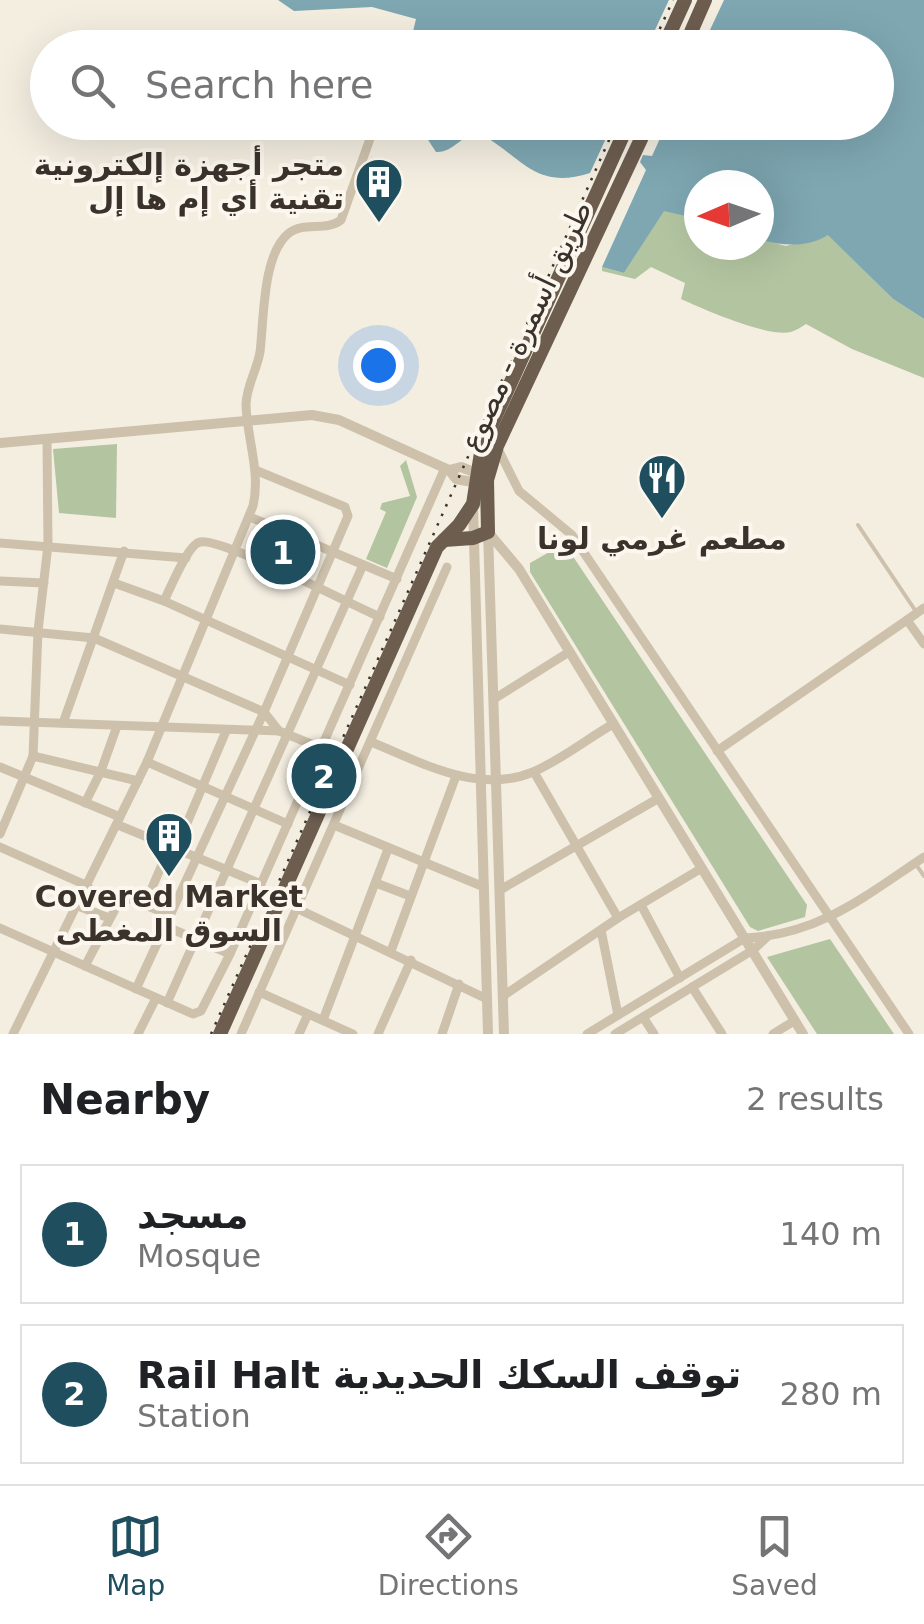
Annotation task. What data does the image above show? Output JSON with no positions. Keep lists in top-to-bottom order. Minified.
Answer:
{"streets":{"highway":["طريق أسمرة - مصوع"]},"places":{"building":["متجر أجهزة إلكترونية تقنية أي إم ها إل","Covered Market السوق المغطى"],"restaurant":["مطعم غرمي لونا"]},"north":"left","page":{"search":"Search here","pins":["1","2"],"heading":["Nearby","2 results"],"list":[{"mark":"1","name":"مسجد","note":"Mosque","value":"140 m"},{"mark":"2","name":"Rail Halt توقف السكك الحديدية","note":"Station","value":"280 m"}],"nav":["Map","Directions","Saved"]}}
